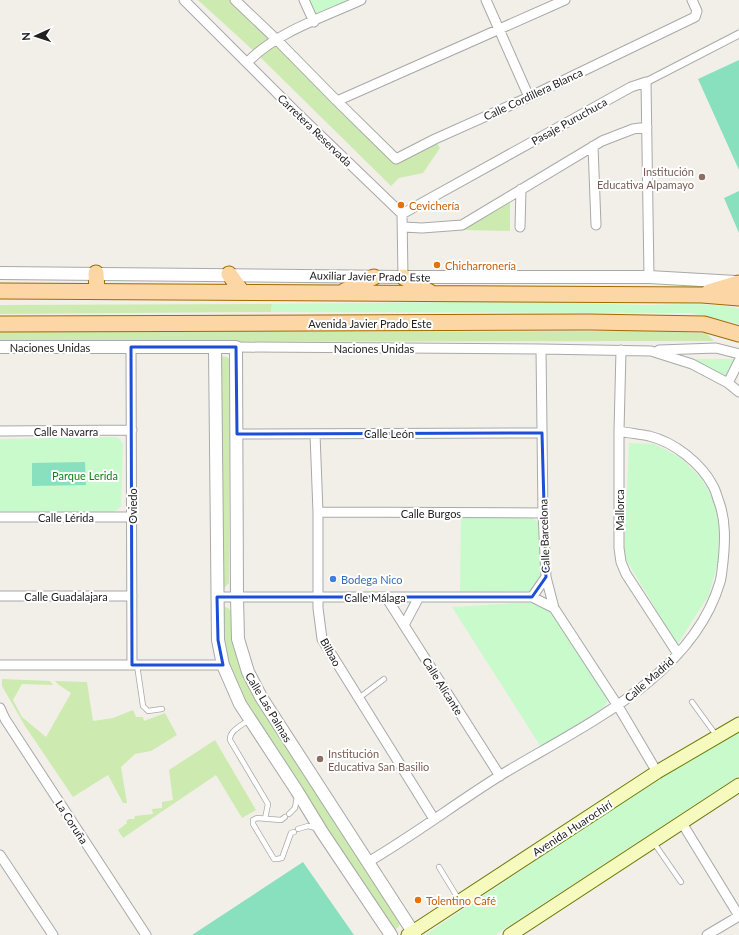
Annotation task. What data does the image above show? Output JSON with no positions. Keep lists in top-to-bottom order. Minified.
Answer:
{"streets":{"main road":["Avenida Javier Prado Este","Avenida Huarochirí"],"street":["Calle Cordillera Blanca","Pasaje Puruchuca","Carretera Reservada","Auxiliar Javier Prado Este","Naciones Unidas","Calle Navarra","Calle León","Oviedo","Mallorca","Calle Burgos","Calle Lérida","Calle Barcelona","Calle Guadalajara","Calle Málaga","Bilbao","Calle Madrid","Calle Alicante","Calle Las Palmas","La Coruña"]},"crossings":[["Pasaje Puruchuca","Carretera Reservada"],["Naciones Unidas","Oviedo"],["Naciones Unidas","Mallorca"],["Naciones Unidas","Calle Barcelona"],["Naciones Unidas","Calle Las Palmas"],["Calle Navarra","Oviedo"],["Calle León","Calle Barcelona"],["Calle León","Bilbao"],["Calle León","Calle Las Palmas"],["Oviedo","Calle Lérida"],["Oviedo","Calle Guadalajara"],["Mallorca","Calle Madrid"],["Calle Burgos","Calle Barcelona"],["Calle Burgos","Bilbao"],["Calle Barcelona","Calle Málaga"],["Calle Málaga","Bilbao"],["Calle Málaga","Calle Alicante"],["Calle Málaga","Calle Las Palmas"],["Bilbao","Calle Madrid"],["Calle Madrid","Calle Alicante"],["Calle Madrid","Calle Las Palmas"],["Calle Las Palmas","Avenida Huarochirí"]],"parks":["Parque Lerida"],"places":["Institución Educativa Alpamayo","Cevichería","Chicharronería","Bodega Nico","Institución Educativa San Basilio","Tolentino Café"],"north":"left"}
